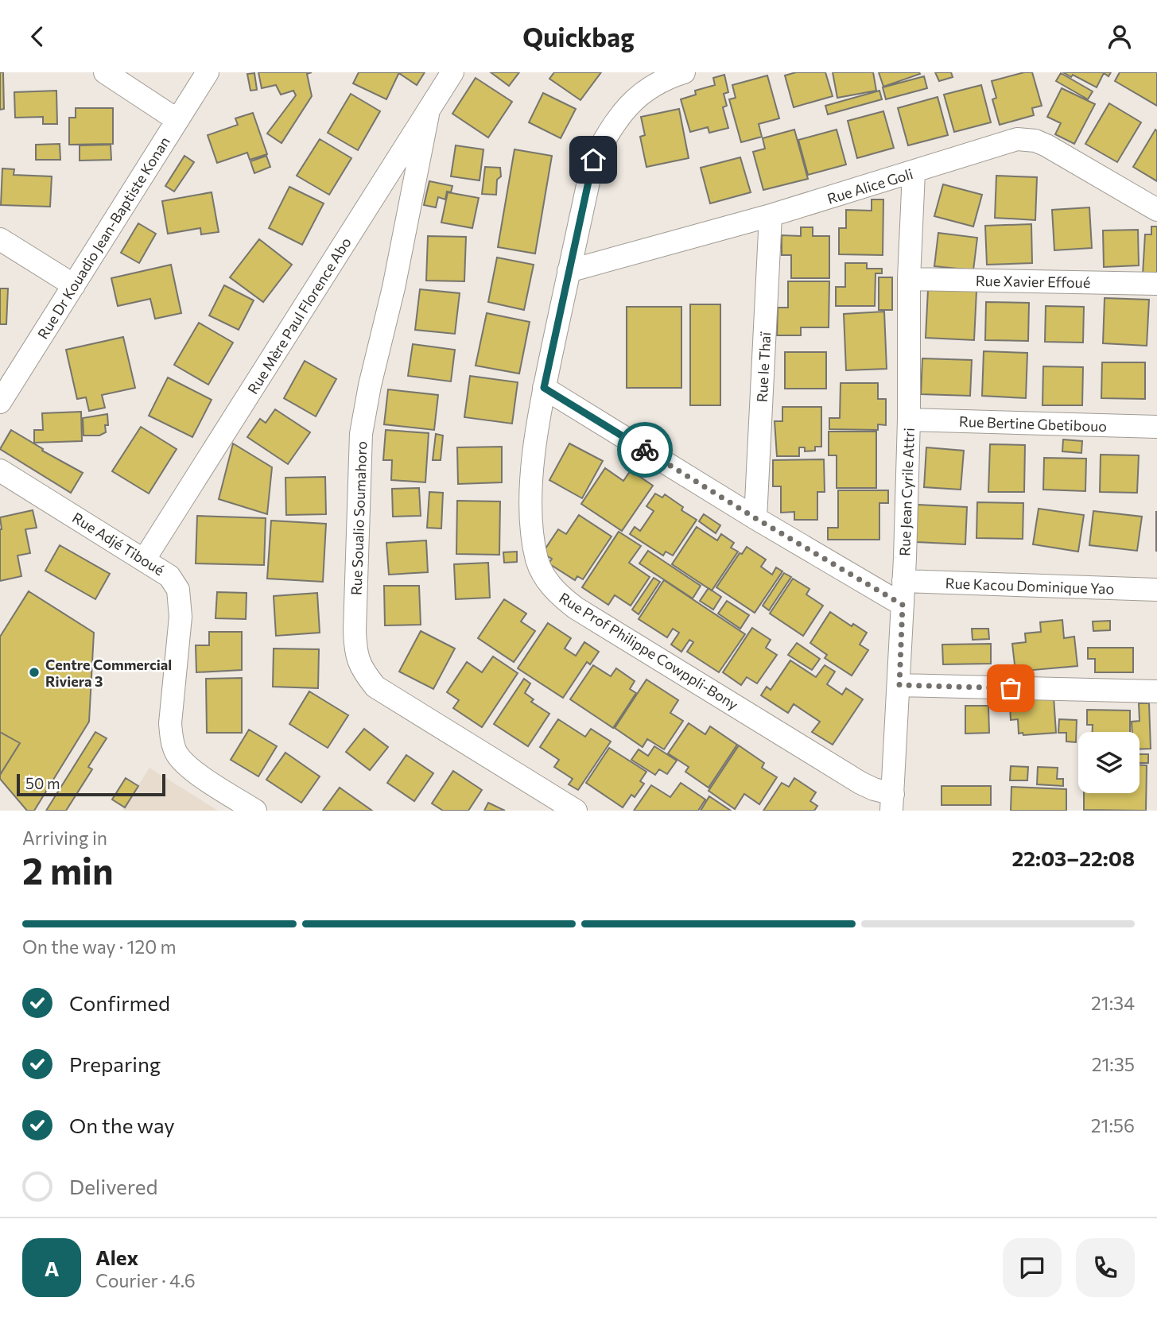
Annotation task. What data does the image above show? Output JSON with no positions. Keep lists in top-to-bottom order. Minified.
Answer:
{"streets":{"street":["Rue Alice Goli","Rue Dr Kouadio Jean-Baptiste Konan","Rue Xavier Effoué","Rue Mère Paul Florence Abo","Rue le Thaï","Rue Bertine Gbetibouo","Rue Jean Cyrile Attri","Rue Soualio Soumahoro","Rue Adjé Tiboué","Rue Kacou Dominique Yao","Rue Prof Philippe Cowppli-Bony"]},"crossings":[["Rue Alice Goli","Rue le Thaï"],["Rue Alice Goli","Rue Jean Cyrile Attri"],["Rue Alice Goli","Rue Prof Philippe Cowppli-Bony"],["Rue Xavier Effoué","Rue Jean Cyrile Attri"],["Rue Mère Paul Florence Abo","Rue Soualio Soumahoro"],["Rue Mère Paul Florence Abo","Rue Adjé Tiboué"],["Rue Bertine Gbetibouo","Rue Jean Cyrile Attri"],["Rue Jean Cyrile Attri","Rue Kacou Dominique Yao"],["Rue Jean Cyrile Attri","Rue Prof Philippe Cowppli-Bony"]],"places":["Centre Commercial Riviera 3"],"scale_bar":"50 m","page":{"header":"Quickbag","scale":"50 m","heading":["2 min","Arriving in","22:03–22:08"],"panel":["Alex","Courier · 4.6"],"bar":"On the way · 120 m","list":[["Confirmed","21:34"],["Preparing","21:35"],["On the way","21:56"],"Delivered"],"round":"A"}}
